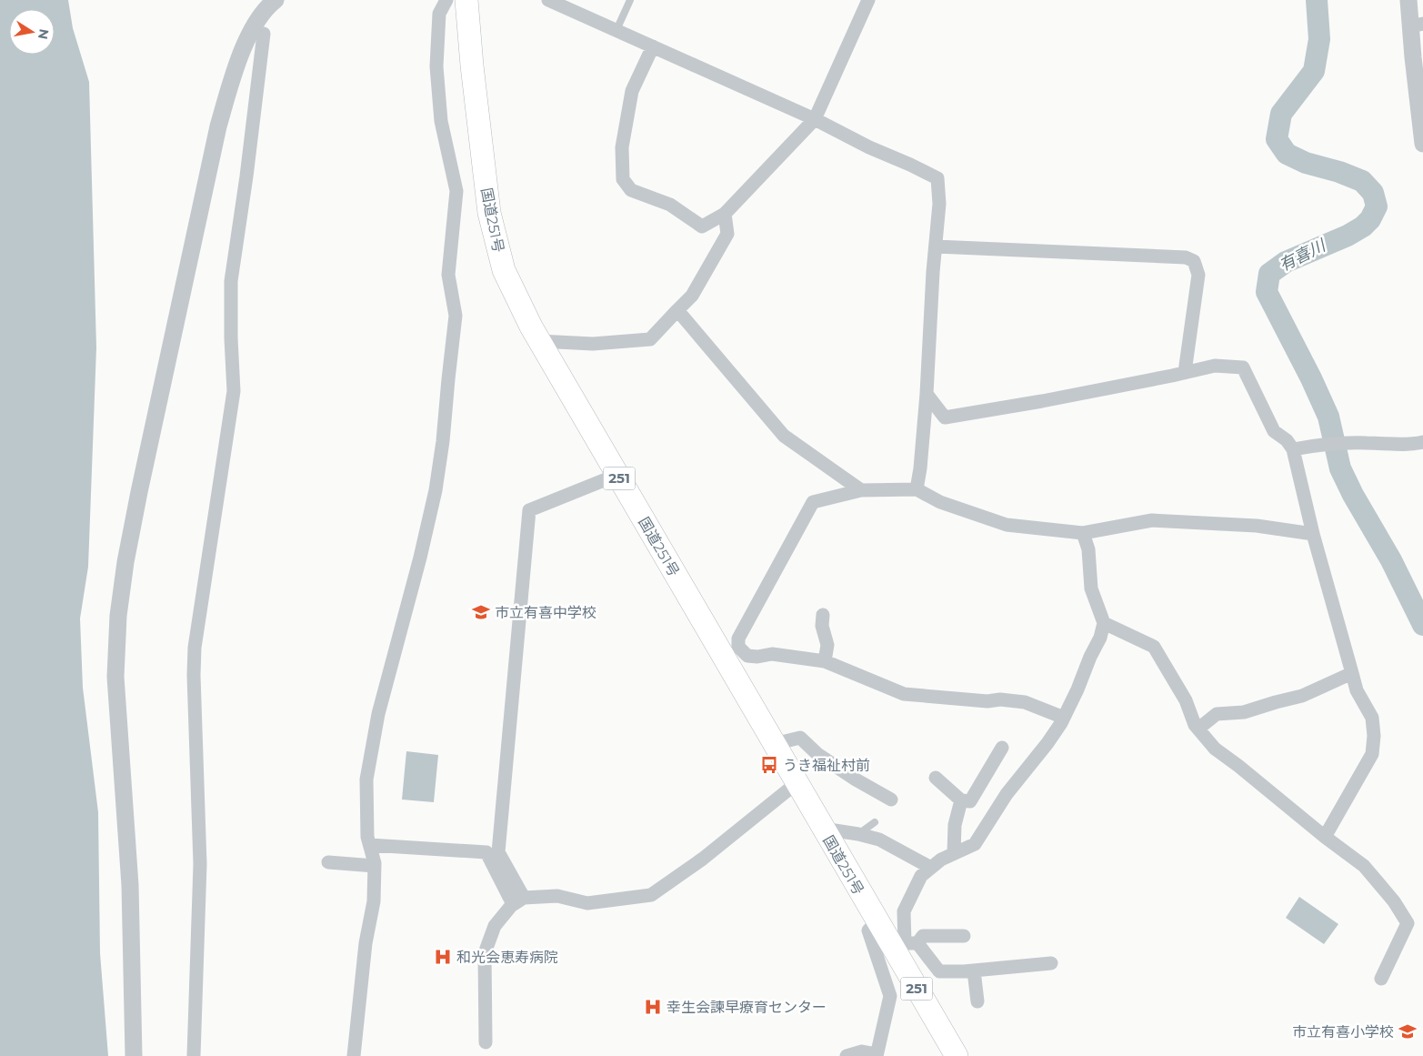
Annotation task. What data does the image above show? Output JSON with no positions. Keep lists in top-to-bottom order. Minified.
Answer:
{"streets":{"highway":["国道251号","251"]},"water":["有喜川"],"places":{"school or university":["市立有喜中学校","市立有喜小学校"],"bus stop":["うき福祉村前"],"hospital":["和光会恵寿病院","幸生会諫早療育センター"]},"north":"right"}
